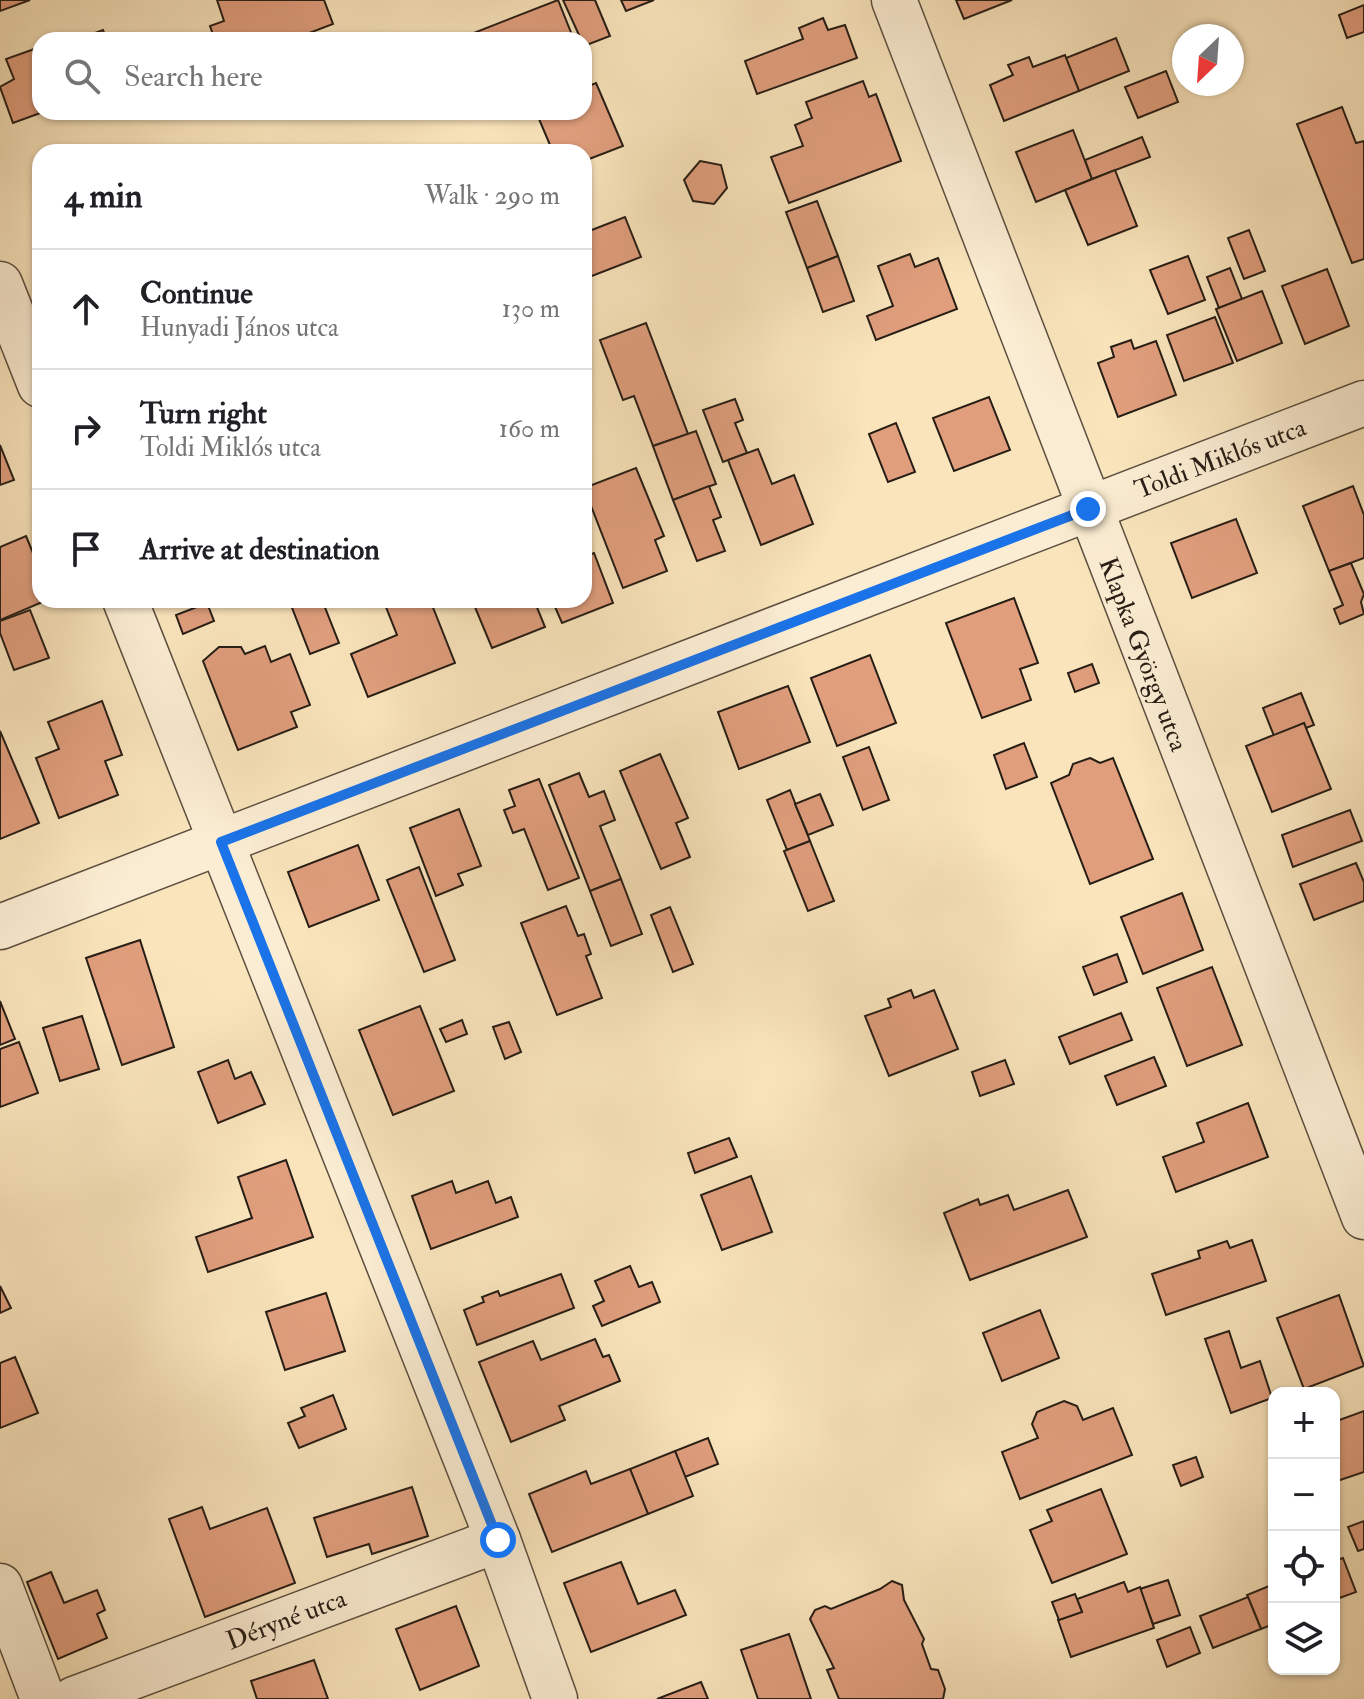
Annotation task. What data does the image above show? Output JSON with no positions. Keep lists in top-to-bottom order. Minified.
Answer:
{"streets":{"street":["Toldi Miklós utca","Klapka György utca","Déryné utca"]},"crossings":[["Toldi Miklós utca","Klapka György utca"]],"north":"bottom left","page":{"search":"Search here","heading":["4 min","Walk · 290 m"],"list":[["Continue","Hunyadi János utca","130 m"],["Turn right","Toldi Miklós utca","160 m"],"Arrive at destination"],"map_buttons":["+","−"]}}
